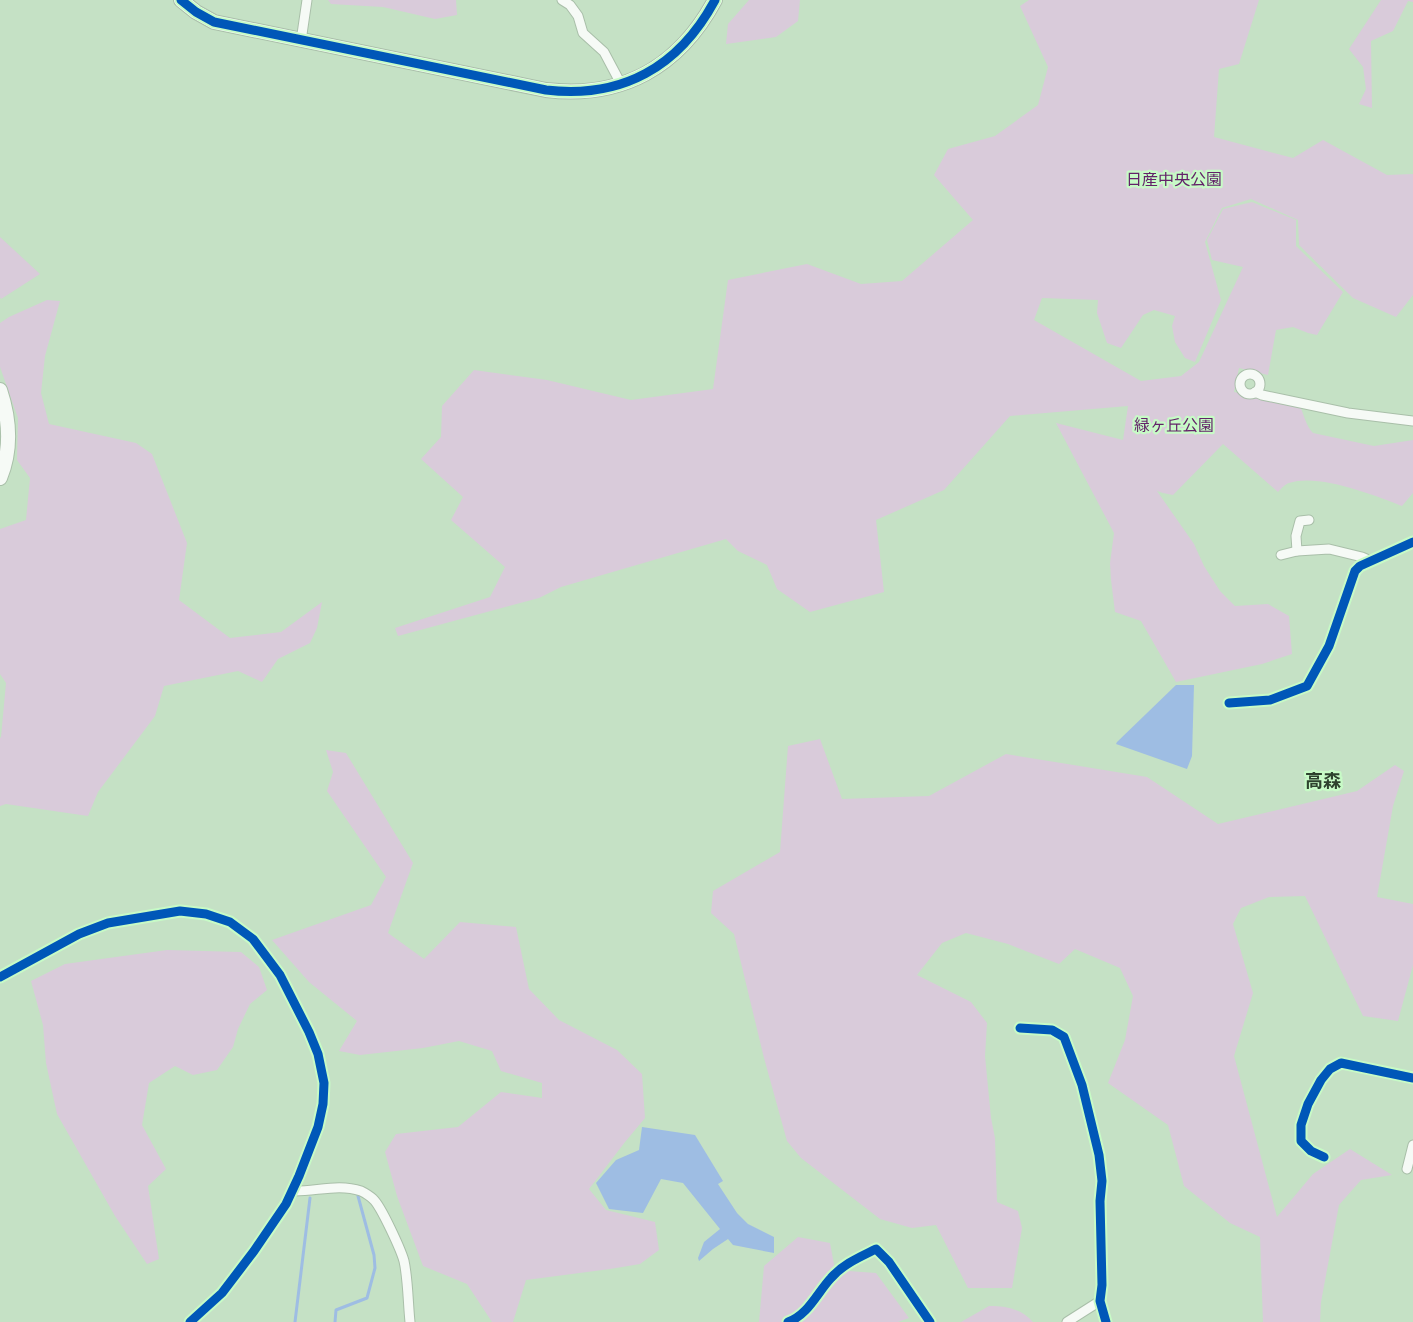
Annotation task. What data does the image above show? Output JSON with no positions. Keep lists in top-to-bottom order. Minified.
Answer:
{"districts":["高森"],"parks":["日産中央公園","緑ヶ丘公園"]}
